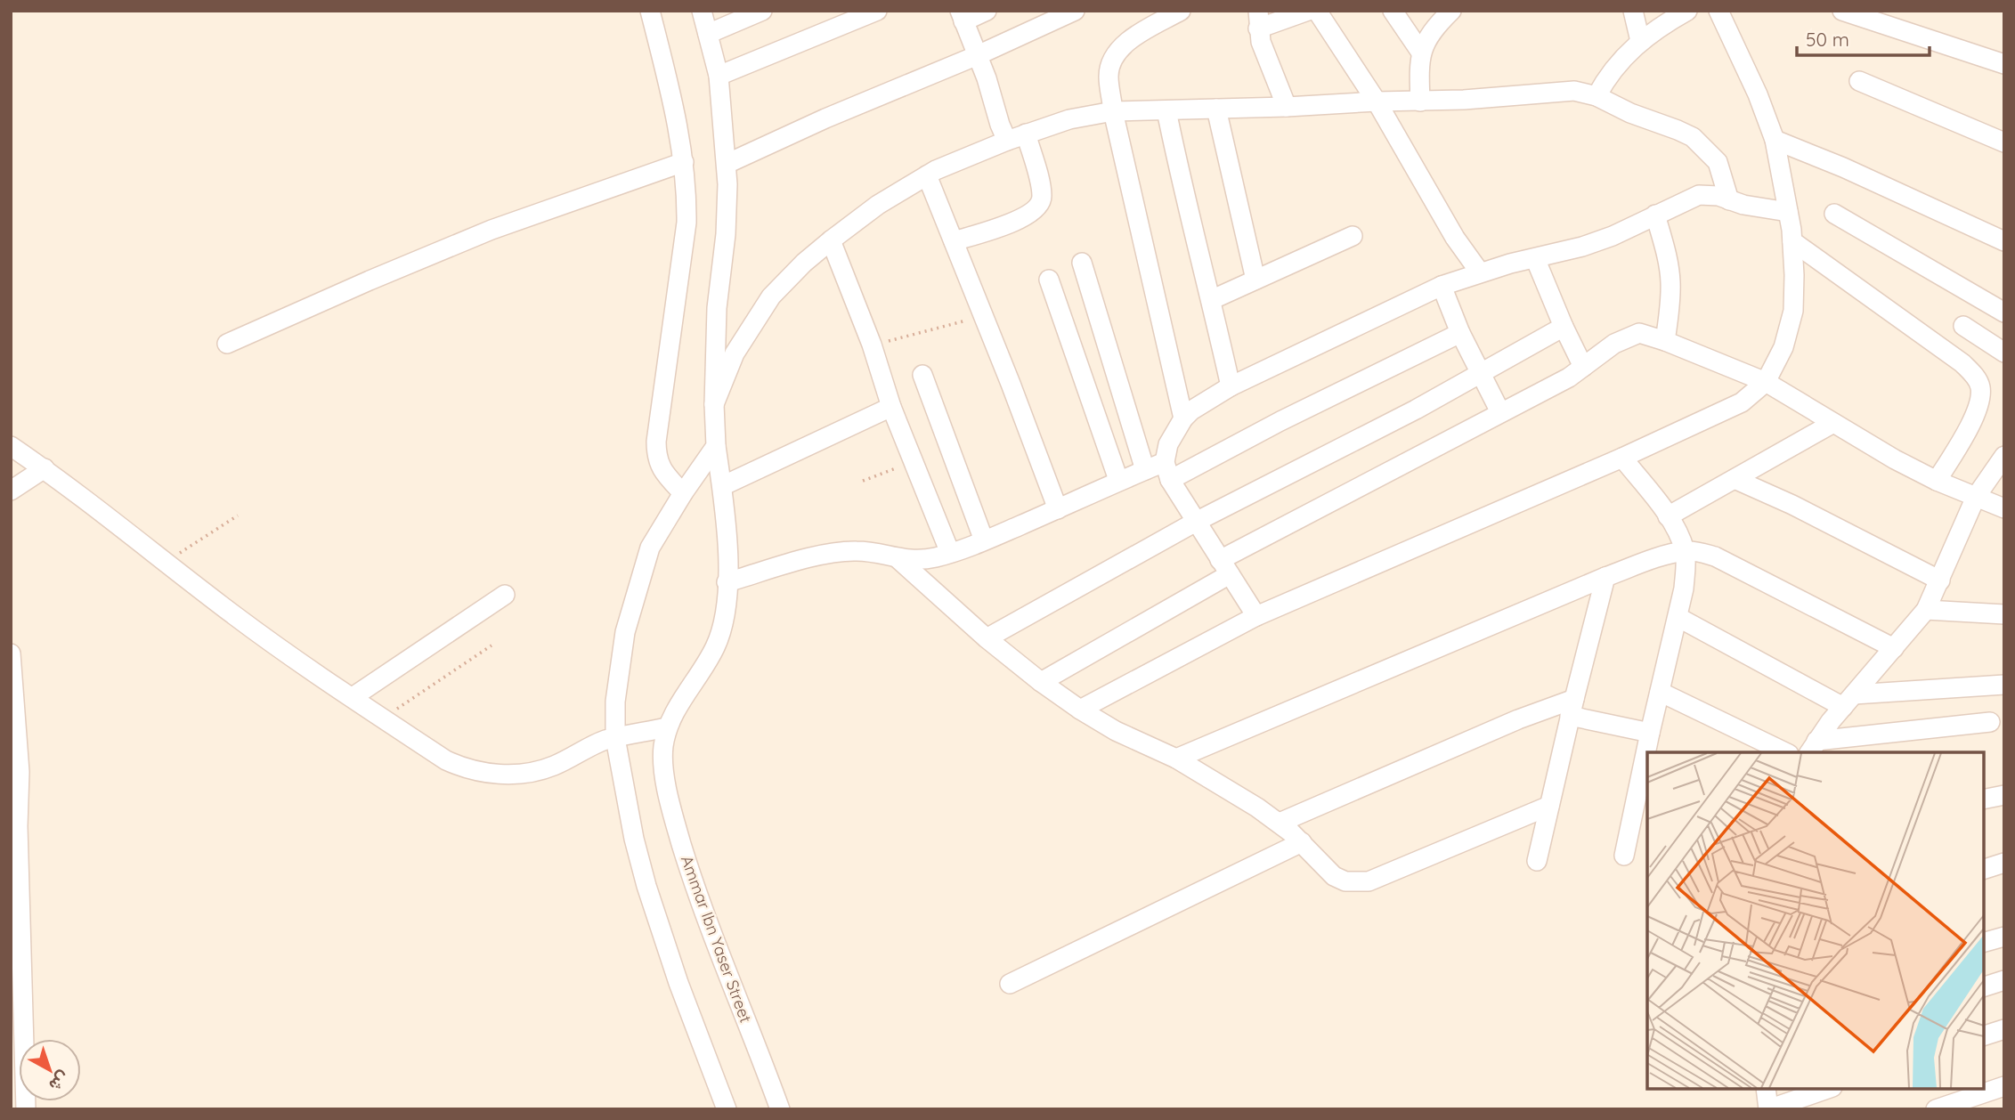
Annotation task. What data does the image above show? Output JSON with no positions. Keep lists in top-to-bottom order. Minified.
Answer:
{"streets":{"street":["Ammar Ibn Yaser Street"]},"scale_bar":"50 m","north":"bottom right"}
